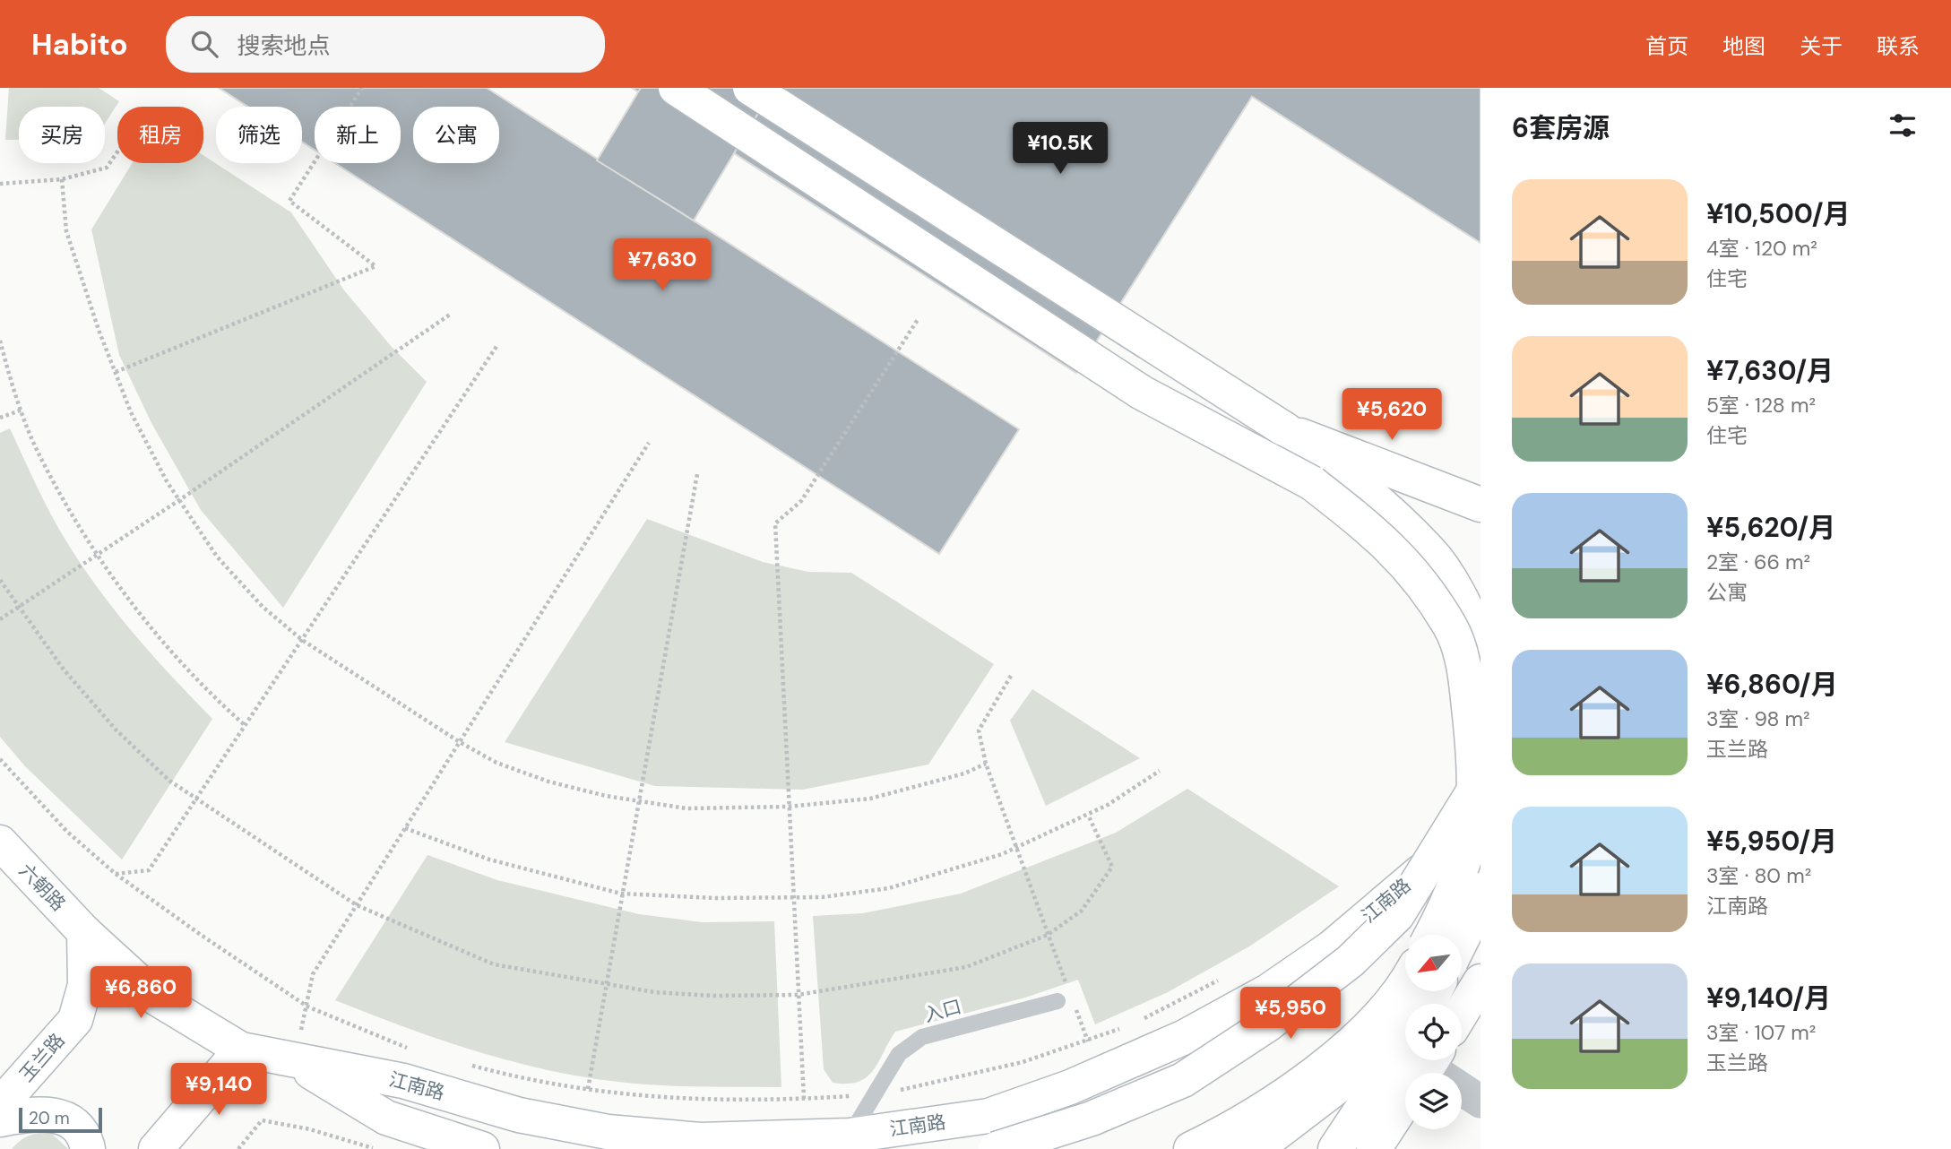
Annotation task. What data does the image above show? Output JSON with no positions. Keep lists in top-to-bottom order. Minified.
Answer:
{"streets":{"main road":["六朝路","江南路","玉兰路"],"lane":["入口"]},"crossings":[["六朝路","江南路"],["六朝路","玉兰路"],["江南路","入口"]],"scale_bar":"20 m","north":"bottom left","page":{"header":"Habito","search":"搜索地点","nav":["首页","地图","关于","联系"],"heading":"6套房源","chip":["买房","租房","筛选","新上","公寓"],"price":["¥10.5K","¥7,630","¥5,620","¥6,860","¥5,950","¥9,140"],"list":[{"name":"¥10,500/月","note":"4室 · 120 m² · 住宅"},{"name":"¥7,630/月","note":"5室 · 128 m² · 住宅"},{"name":"¥5,620/月","note":"2室 · 66 m² · 公寓"},{"name":"¥6,860/月","note":"3室 · 98 m² · 玉兰路"},{"name":"¥5,950/月","note":"3室 · 80 m² · 江南路"},{"name":"¥9,140/月","note":"3室 · 107 m² · 玉兰路"}],"scale":"20 m"}}
